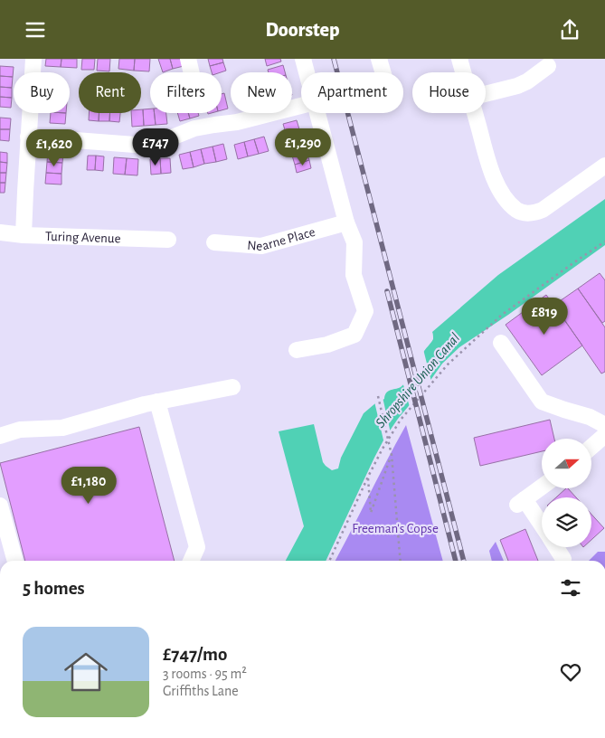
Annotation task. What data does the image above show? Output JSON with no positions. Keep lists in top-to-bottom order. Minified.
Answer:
{"streets":{"street":["Turing Avenue","Nearne Place"]},"water":["Shropshire Union Canal"],"parks":["Freeman's Copse"],"north":"right","page":{"header":"Doorstep","chip":["Buy","Rent","Filters","New","Apartment","House"],"price":["£747","£1,290","£1,620","£819","£1,180"],"heading":"5 homes","list":[{"name":"£747/mo","note":"3 rooms · 95 m² · Griffiths Lane"}]}}
